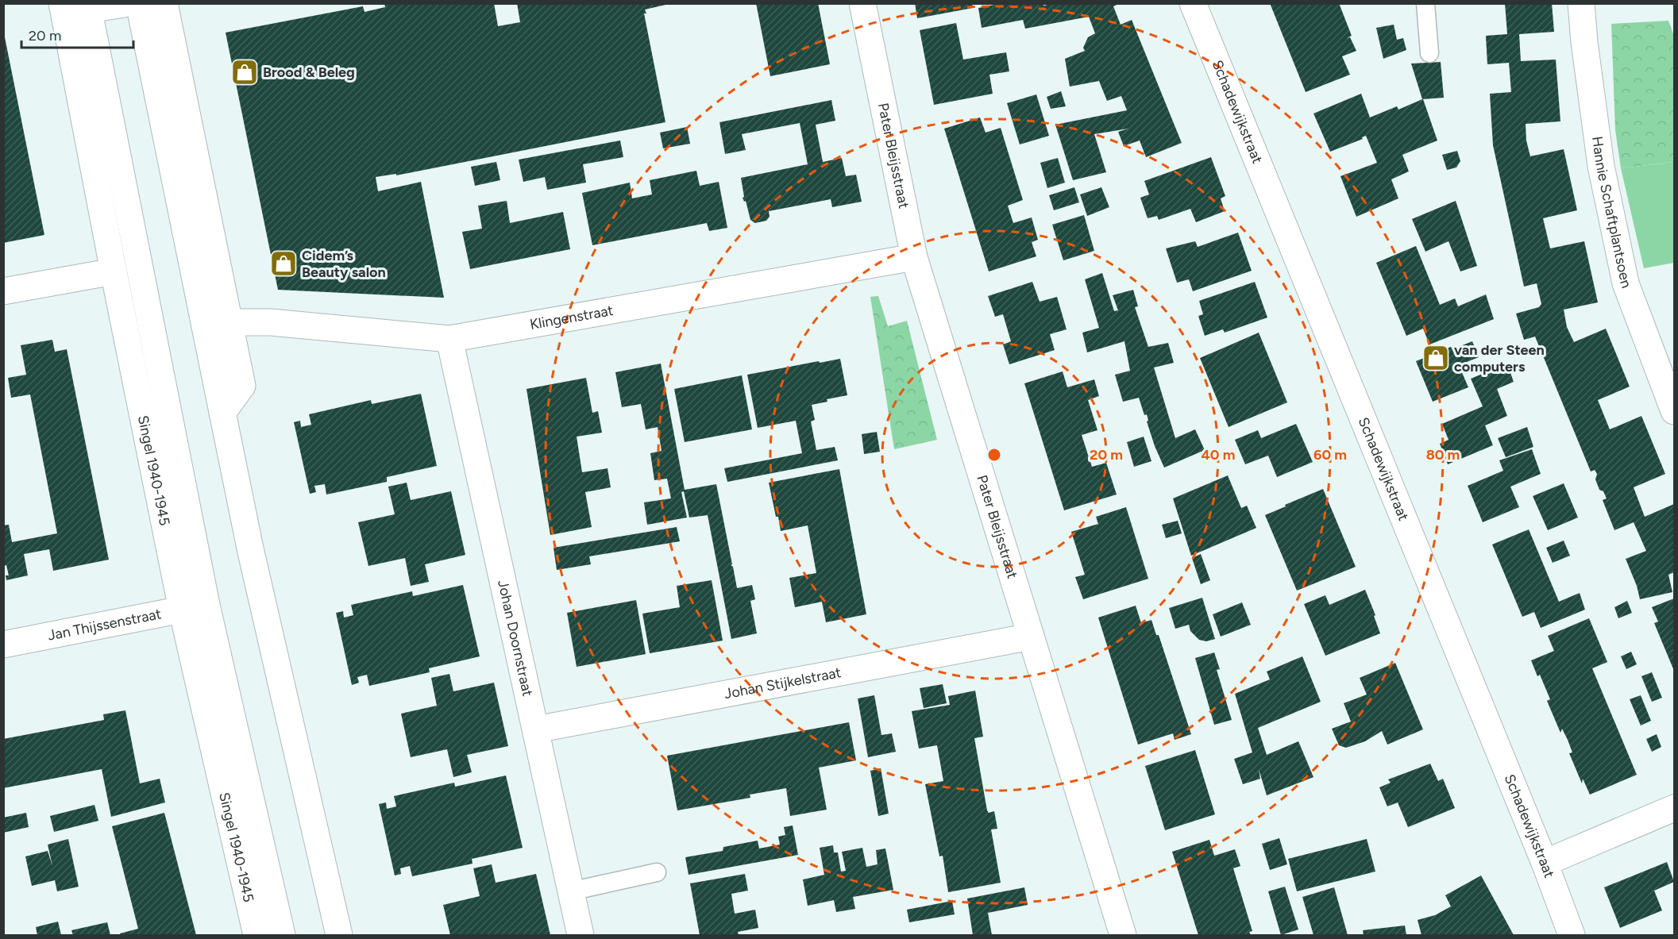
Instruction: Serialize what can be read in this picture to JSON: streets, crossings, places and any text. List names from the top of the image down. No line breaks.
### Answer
{"streets":{"street":["Schadewijkstraat","Pater Bleijsstraat","Hannie Schaftplantsoen","Klingenstraat","Singel 1940-1945","Jan Thijssenstraat","Johan Doornstraat","Johan Stijkelstraat"]},"crossings":[["Pater Bleijsstraat","Klingenstraat"],["Pater Bleijsstraat","Johan Stijkelstraat"],["Klingenstraat","Johan Doornstraat"],["Singel 1940-1945","Jan Thijssenstraat"],["Johan Doornstraat","Johan Stijkelstraat"]],"places":{"shop":["Brood & Beleg","Cidem’s Beauty salon","van der Steen computers"]},"scale_bar":"20 m","rings":["20 m","40 m","60 m","80 m"]}
